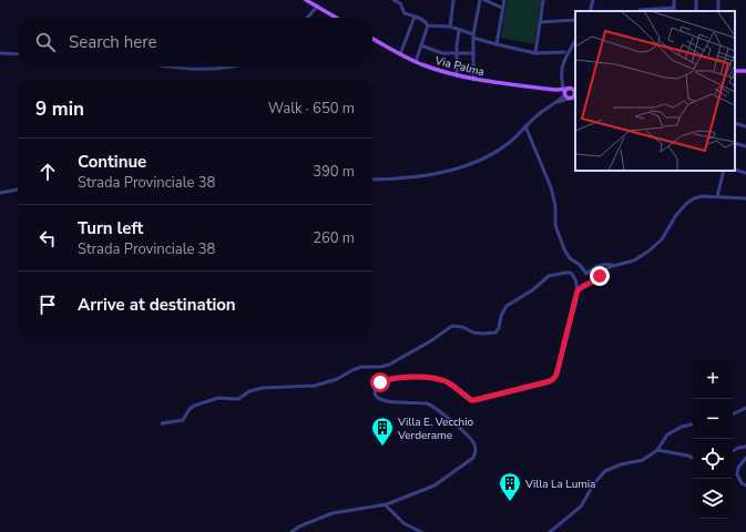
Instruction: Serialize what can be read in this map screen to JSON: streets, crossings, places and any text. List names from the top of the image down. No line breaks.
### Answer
{"streets":{"main road":["Via Palma"]},"places":{"building":["Villa E. Vecchio Verderame","Villa La Lumia"]},"page":{"search":"Search here","heading":["9 min","Walk · 650 m"],"list":[["Continue","Strada Provinciale 38","390 m"],["Turn left","Strada Provinciale 38","260 m"],"Arrive at destination"],"map_buttons":["+","−"]}}
